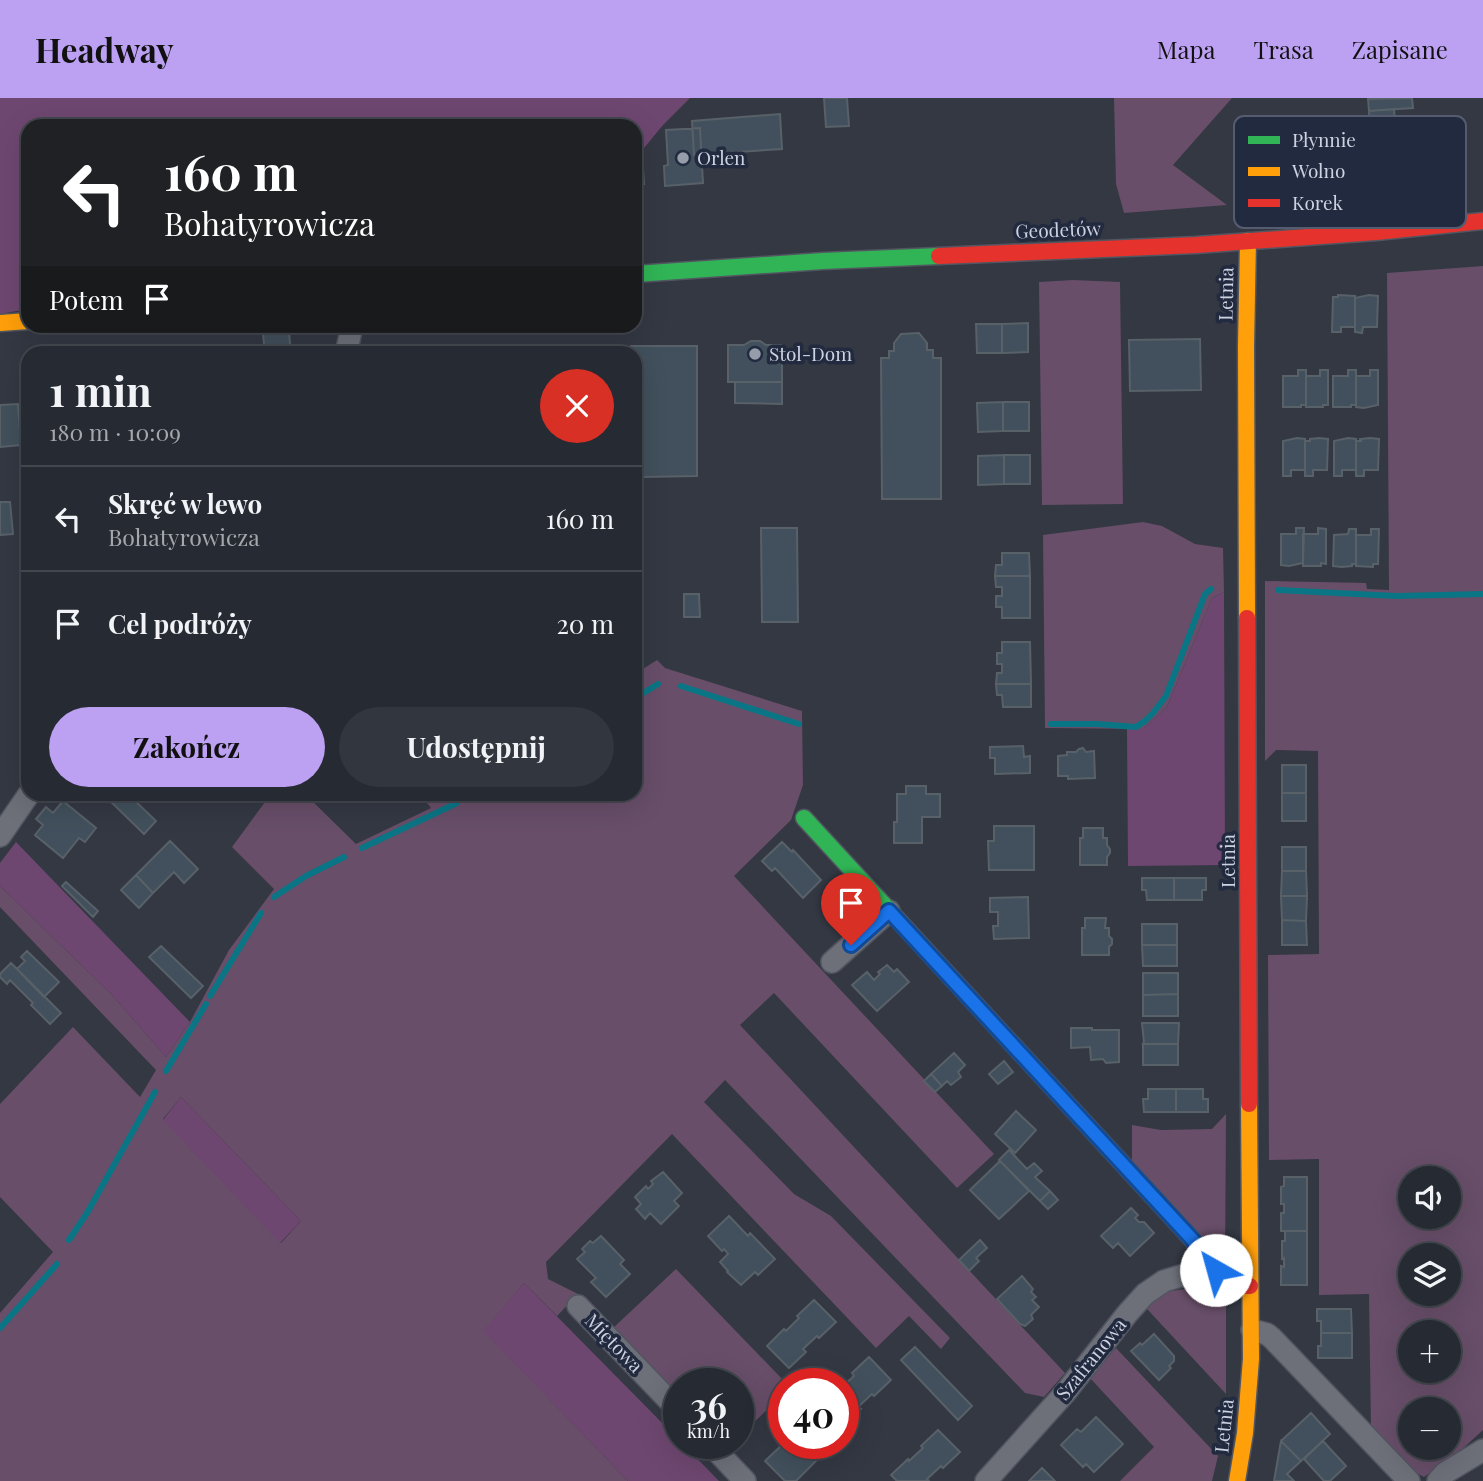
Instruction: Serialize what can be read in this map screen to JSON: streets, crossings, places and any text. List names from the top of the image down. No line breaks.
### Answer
{"streets":{"street":["Geodetów","Letnia","Miętowa","Szafranowa"]},"crossings":[["Geodetów","Letnia"]],"places":["Orlen","Stol-Dom"],"legend":["Płynnie","Wolno","Korek"],"page":{"header":"Headway","nav":["Mapa","Trasa","Zapisane"],"turn":["160 m","Bohatyrowicza"],"then":"Potem","heading":["1 min","180 m · 10:09"],"list":[{"name":"Skręć w lewo","note":"Bohatyrowicza","value":"160 m"},{"name":"Cel podróży","value":"20 m"}],"buttons":["Zakończ","Udostępnij"],"map_buttons":["+","−"],"speed":"36 km/h","limit":"40"}}
